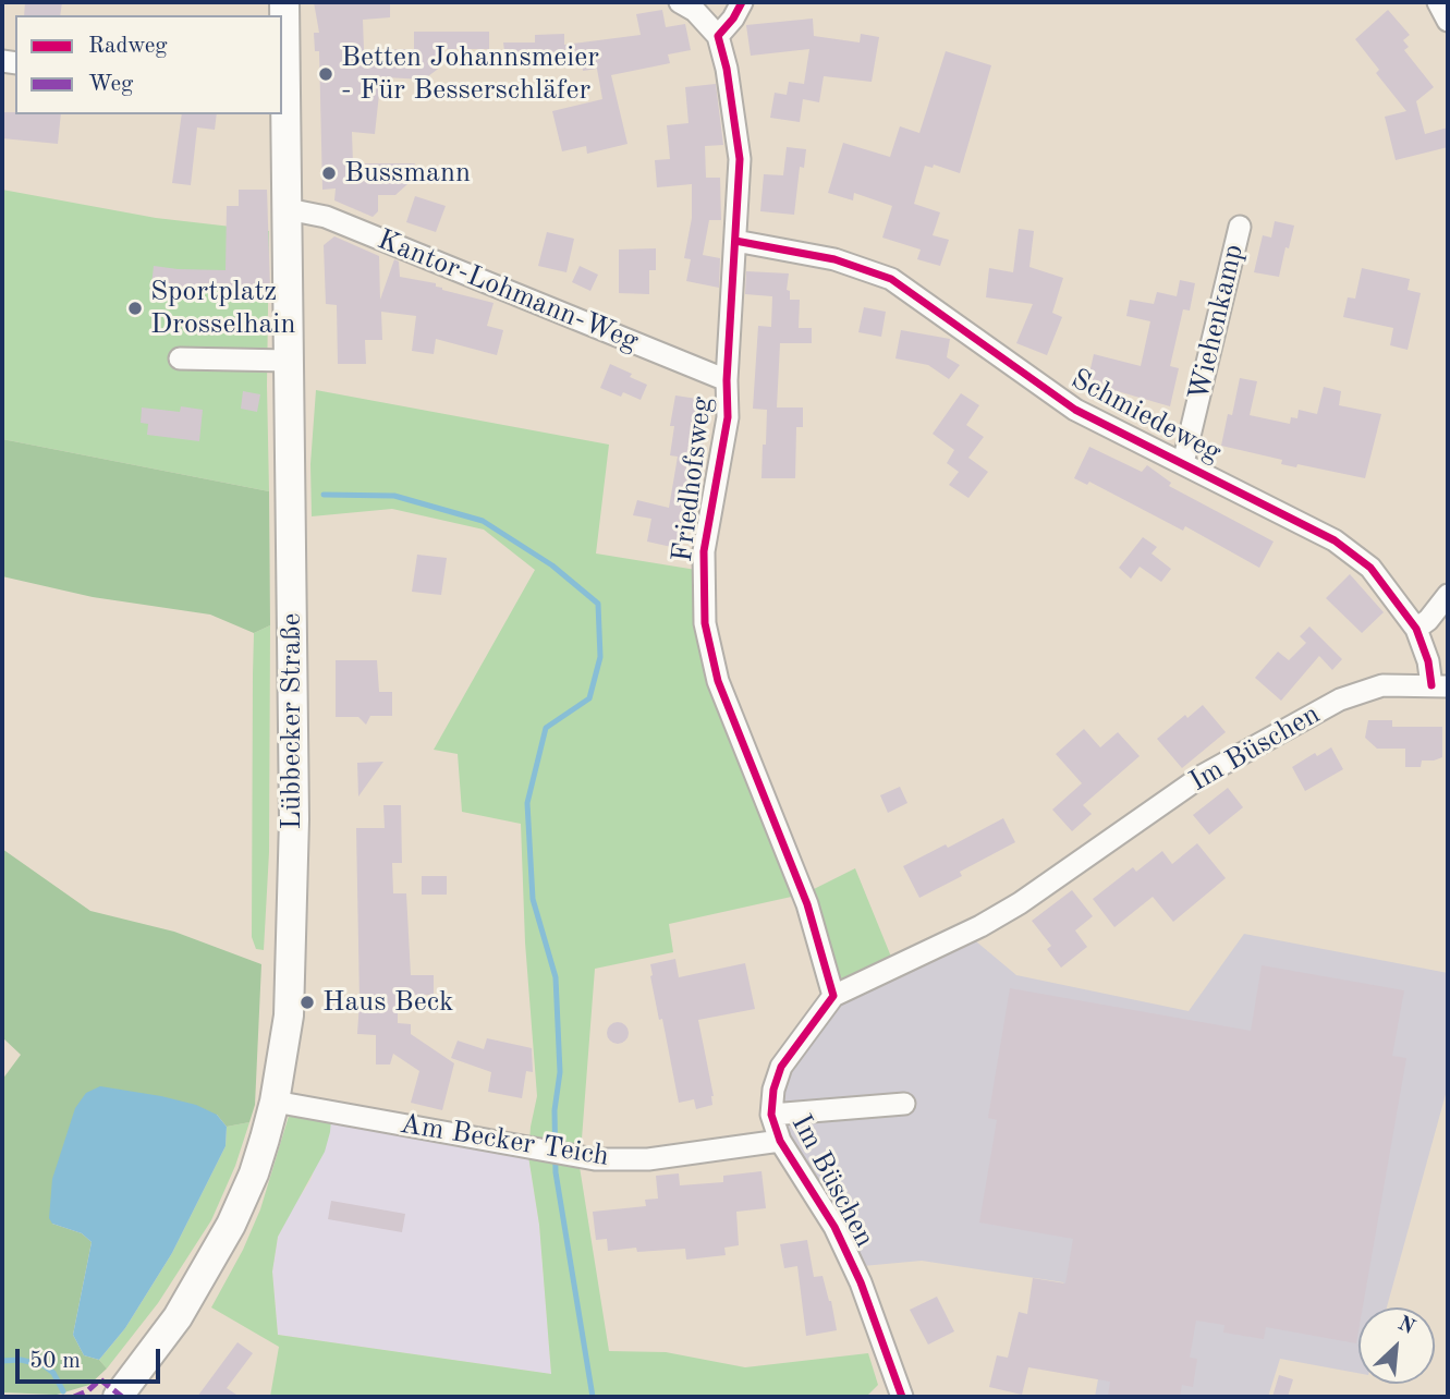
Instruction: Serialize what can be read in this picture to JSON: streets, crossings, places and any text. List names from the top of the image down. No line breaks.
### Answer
{"streets":{"main road":["Lübbecker Straße"],"street":["Kantor-Lohmann-Weg","Wiehenkamp","Schmiedeweg","Friedhofsweg","Im Büschen","Am Becker Teich"]},"crossings":[["Kantor-Lohmann-Weg","Friedhofsweg"],["Kantor-Lohmann-Weg","Lübbecker Straße"],["Wiehenkamp","Schmiedeweg"],["Schmiedeweg","Friedhofsweg"],["Schmiedeweg","Im Büschen"],["Friedhofsweg","Im Büschen"],["Lübbecker Straße","Am Becker Teich"],["Im Büschen","Am Becker Teich"]],"places":["Betten Johannsmeier - Für Besserschläfer","Bussmann","Sportplatz Drosselhain","Haus Beck"],"legend":["Radweg","Weg"],"scale_bar":"50 m","north":"top right"}
